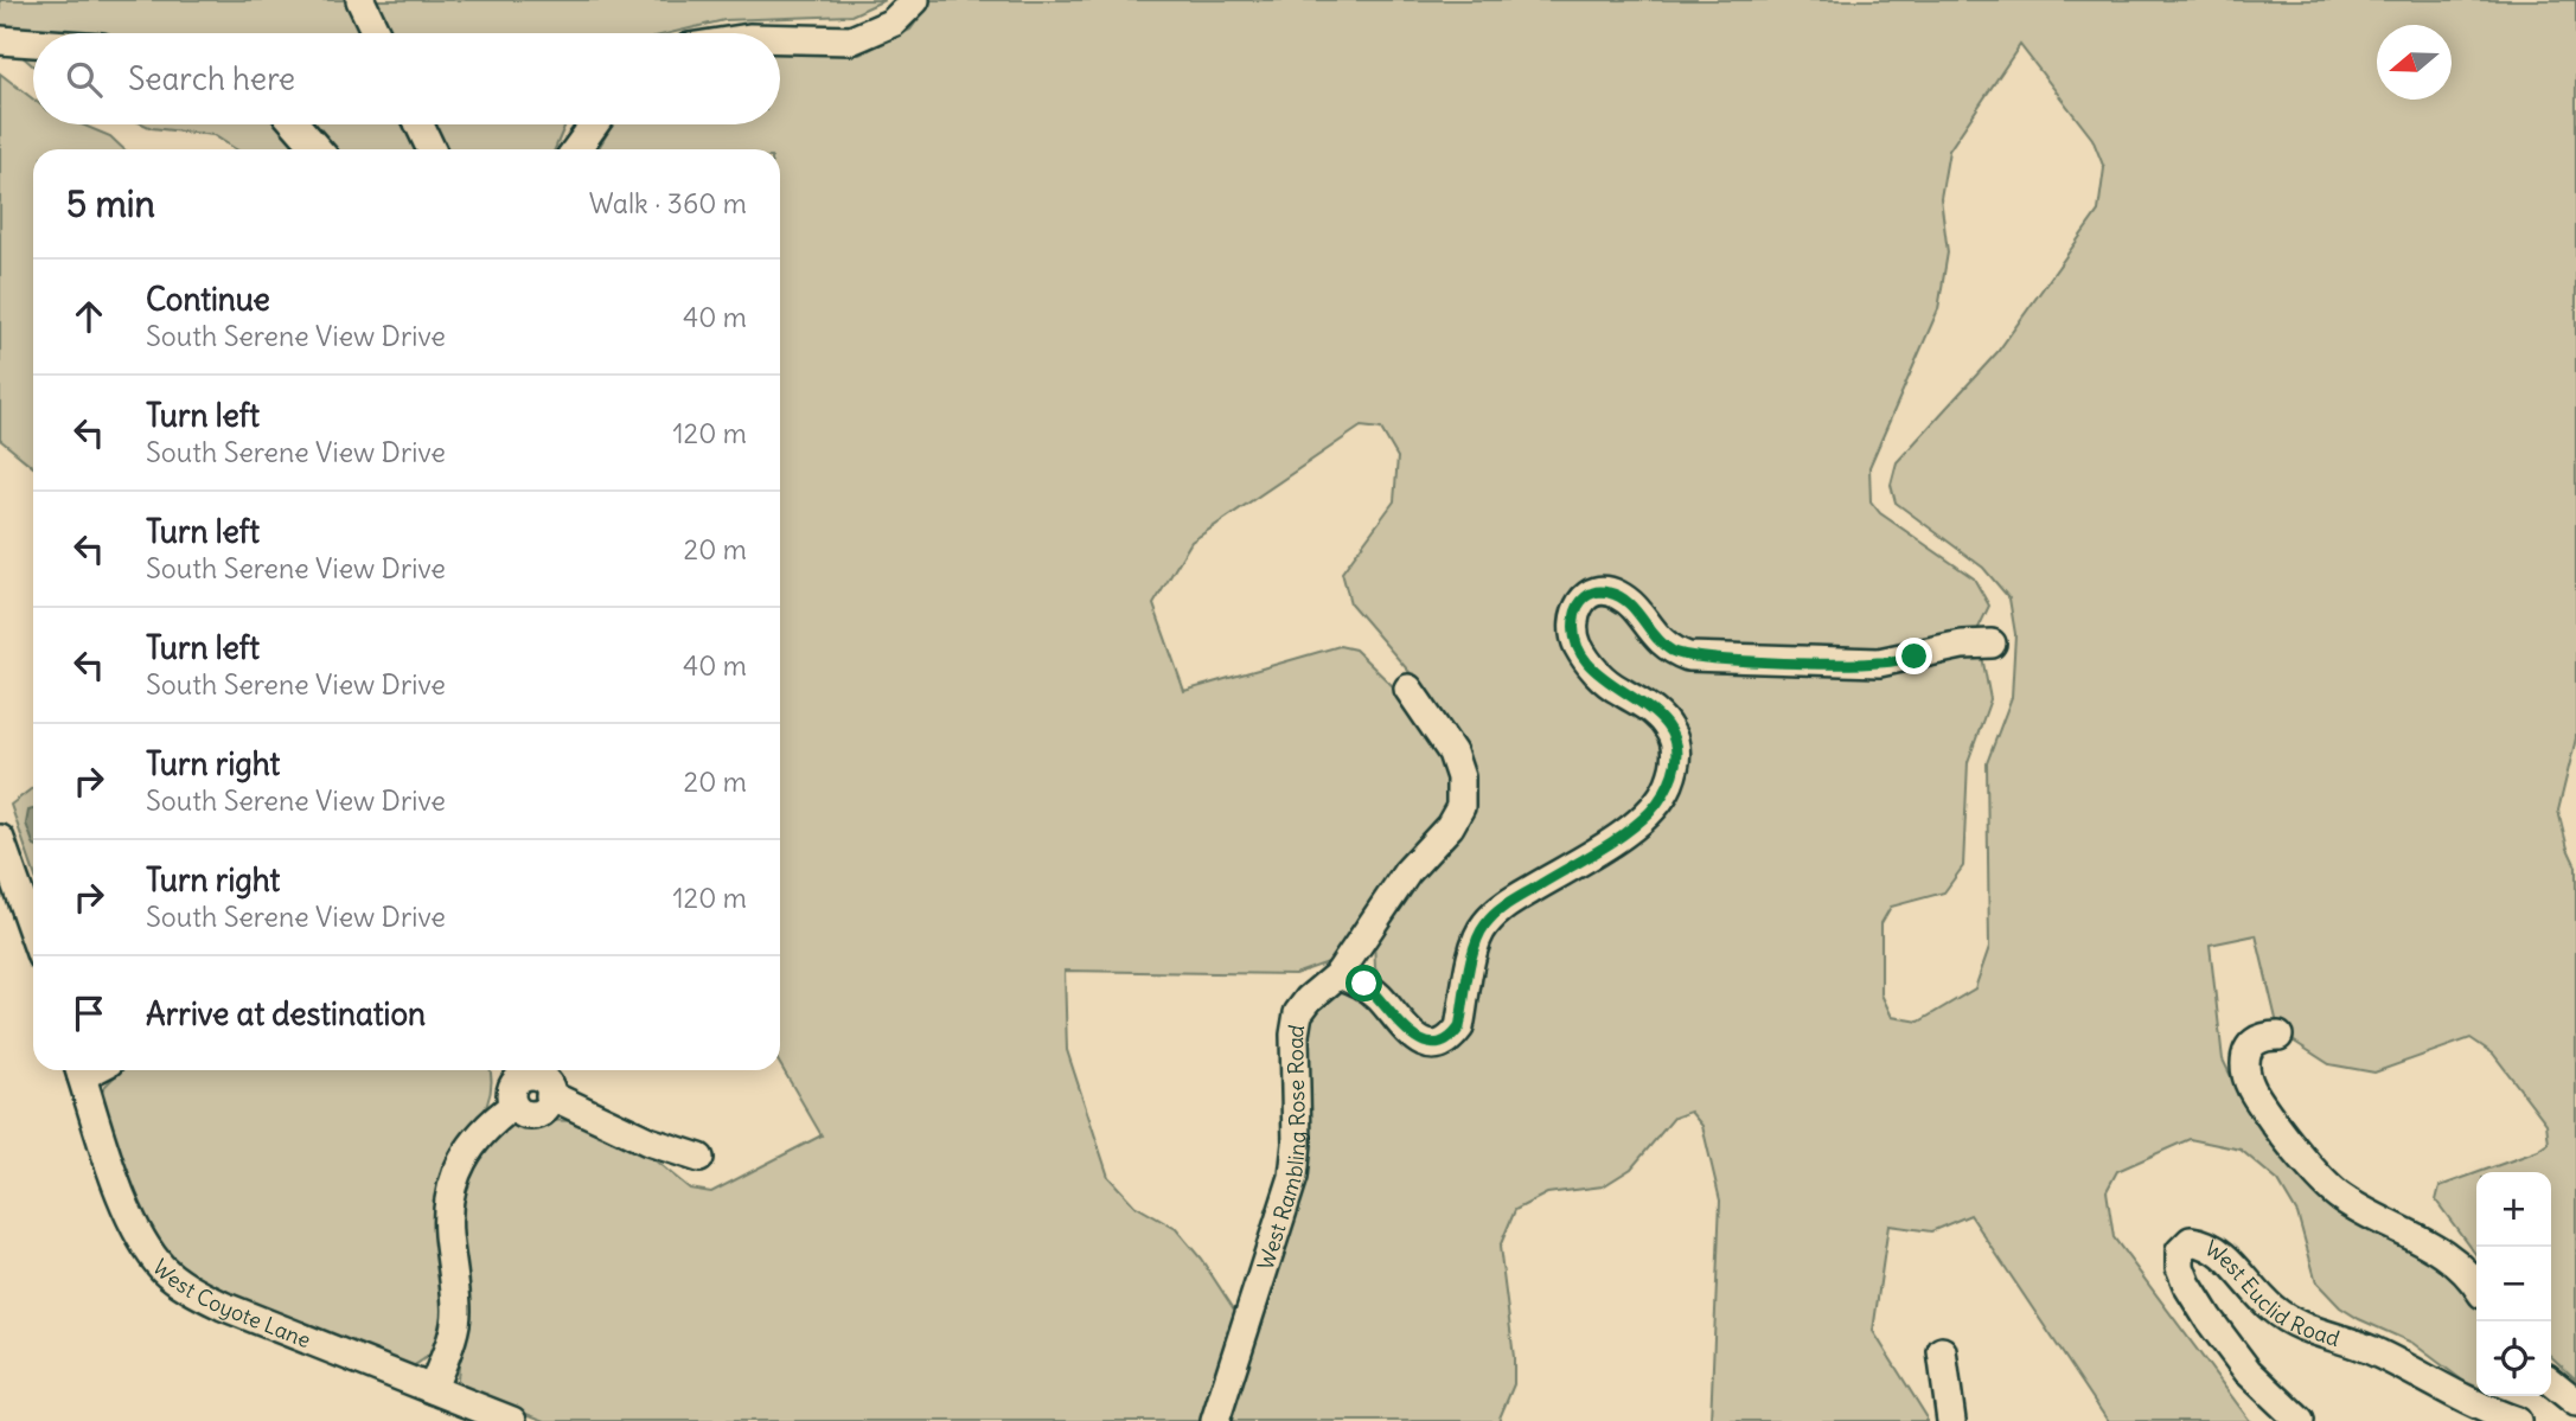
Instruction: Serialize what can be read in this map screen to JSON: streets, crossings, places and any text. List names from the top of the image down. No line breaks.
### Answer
{"streets":{"street":["West Rambling Rose Road","West Euclid Road","West Coyote Lane"]},"north":"left","page":{"search":"Search here","heading":["5 min","Walk · 360 m"],"list":[["Continue","South Serene View Drive","40 m"],["Turn left","South Serene View Drive","120 m"],["Turn left","South Serene View Drive","20 m"],["Turn left","South Serene View Drive","40 m"],["Turn right","South Serene View Drive","20 m"],["Turn right","South Serene View Drive","120 m"],"Arrive at destination"],"map_buttons":["+","−"]}}
